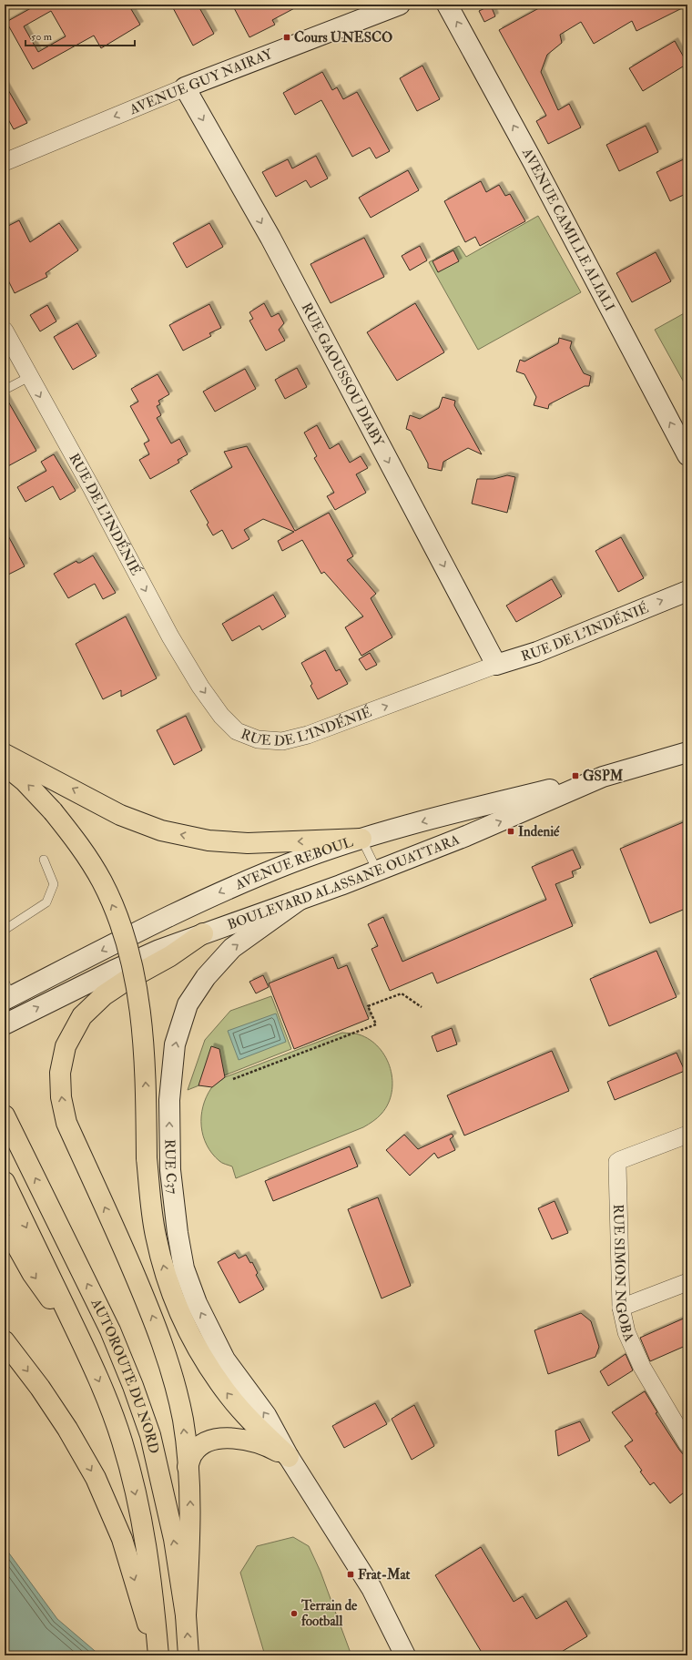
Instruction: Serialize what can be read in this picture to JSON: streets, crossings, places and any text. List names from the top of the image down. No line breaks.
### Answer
{"streets":{"highway":["AUTOROUTE DU NORD"],"main road":["AVENUE GUY NAIRAY","AVENUE CAMILLE ALIALI","RUE GAOUSSOU DIABY","RUE DE L'INDÉNIÉ","AVENUE REBOUL","BOULEVARD ALASSANE OUATTARA","RUE C37"],"street":["RUE SIMON NGOBA"]},"crossings":[["AVENUE GUY NAIRAY","RUE GAOUSSOU DIABY"],["RUE GAOUSSOU DIABY","RUE DE L'INDÉNIÉ"],["AVENUE REBOUL","BOULEVARD ALASSANE OUATTARA"],["BOULEVARD ALASSANE OUATTARA","RUE C37"]],"one_way":["AVENUE GUY NAIRAY","AVENUE CAMILLE ALIALI","RUE GAOUSSOU DIABY","AVENUE REBOUL","BOULEVARD ALASSANE OUATTARA","RUE C37"],"places":{"transit":["Cours UNESCO","GSPM","Indenié","Frat-Mat"],"other":["Terrain de football"]},"scale_bar":"50 m"}
